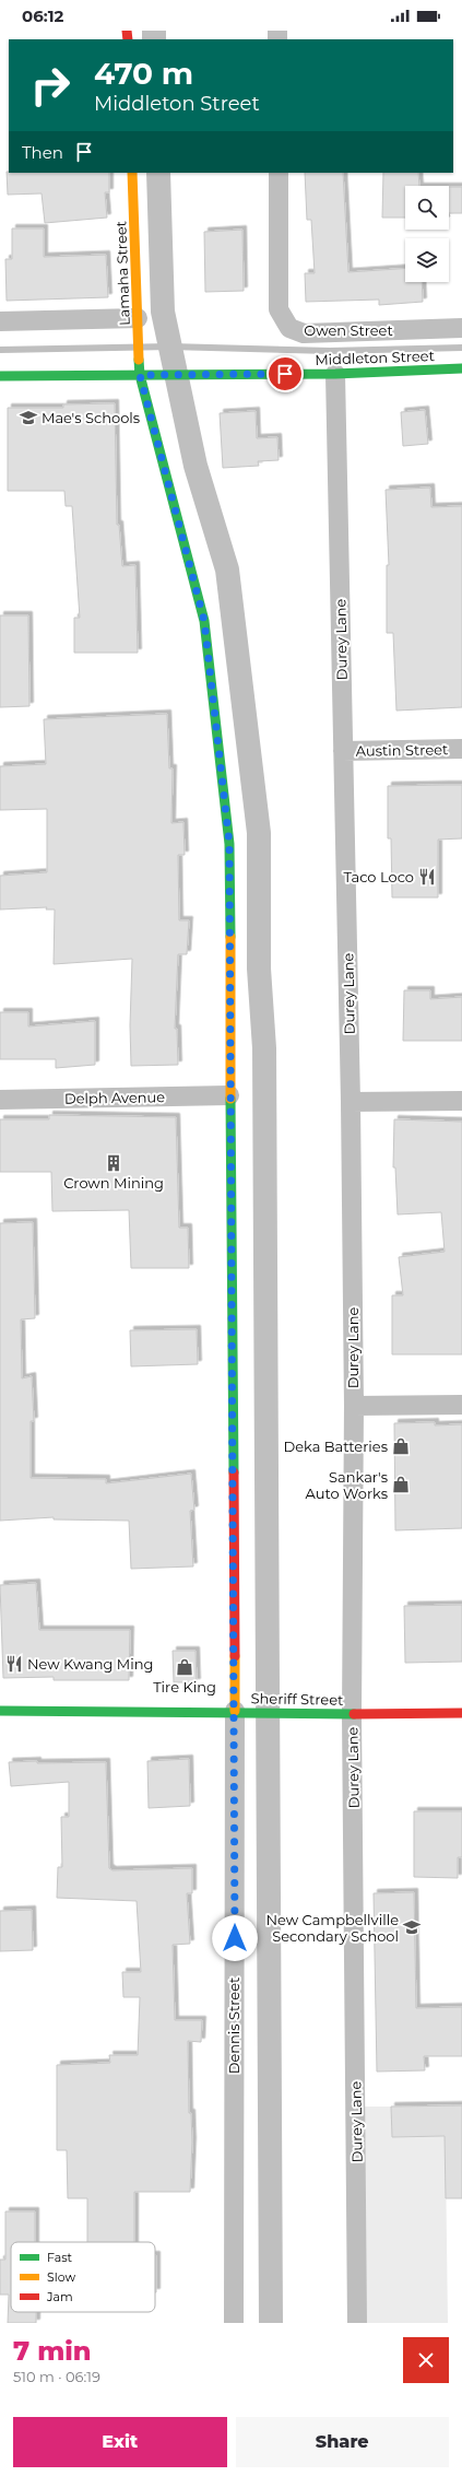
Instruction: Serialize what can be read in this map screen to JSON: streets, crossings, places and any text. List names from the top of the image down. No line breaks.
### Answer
{"streets":{"street":["Lamaha Street","Owen Street","Middleton Street","Durey Lane","Austin Street","Delph Avenue","Sheriff Street","Dennis Street"]},"crossings":[["Lamaha Street","Middleton Street"],["Lamaha Street","Dennis Street"],["Middleton Street","Durey Lane"],["Middleton Street","Dennis Street"],["Durey Lane","Austin Street"],["Durey Lane","Sheriff Street"],["Delph Avenue","Dennis Street"],["Sheriff Street","Dennis Street"]],"places":{"school or university":["Mae's Schools","New Campbellville Secondary School"],"restaurant":["Taco Loco","New Kwang Ming"],"building":["Crown Mining"],"shop":["Deka Batteries","Sankar's Auto Works","Tire King"]},"legend":["Fast","Slow","Jam"],"page":{"status":"06:12","turn":["470 m","Middleton Street"],"then":"Then","heading":["7 min","510 m · 06:19"],"buttons":["Exit","Share"]}}
